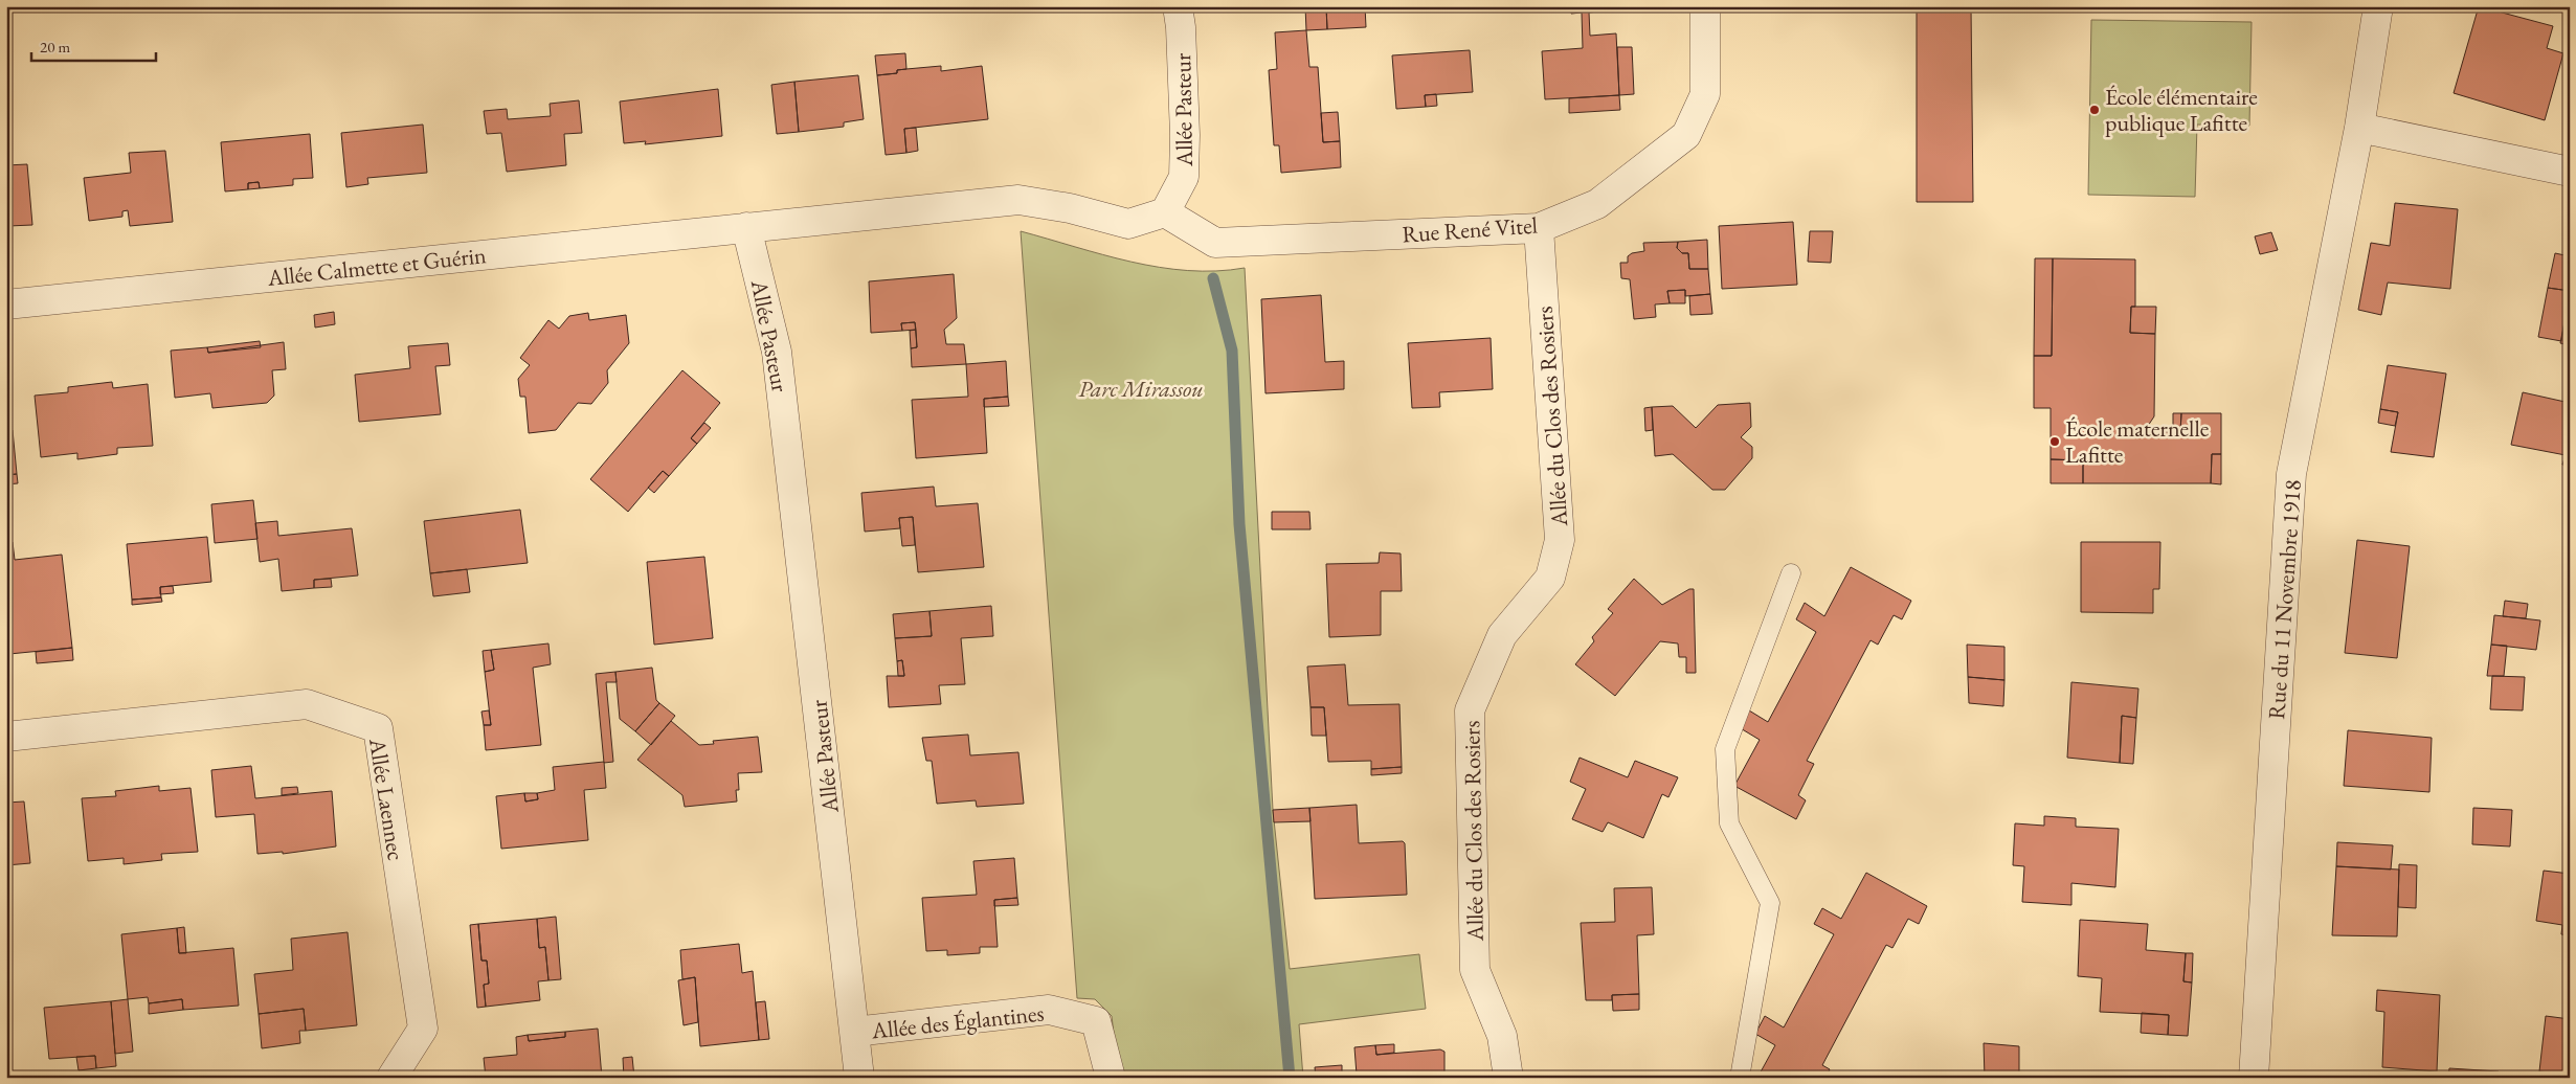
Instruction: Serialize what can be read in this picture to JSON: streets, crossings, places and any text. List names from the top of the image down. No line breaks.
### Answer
{"streets":{"street":["Allée Pasteur","Rue René Vitel","Allée Calmette et Guérin","Allée du Clos des Rosiers","Rue du 11 Novembre 1918","Allée Laennec","Allée des Églantines"]},"crossings":[["Allée Pasteur","Rue René Vitel"],["Allée Pasteur","Allée Calmette et Guérin"],["Allée Pasteur","Allée des Églantines"],["Rue René Vitel","Allée du Clos des Rosiers"]],"parks":["Parc Mirassou"],"places":["École élémentaire publique Lafitte","École maternelle Lafitte"],"scale_bar":"20 m"}
